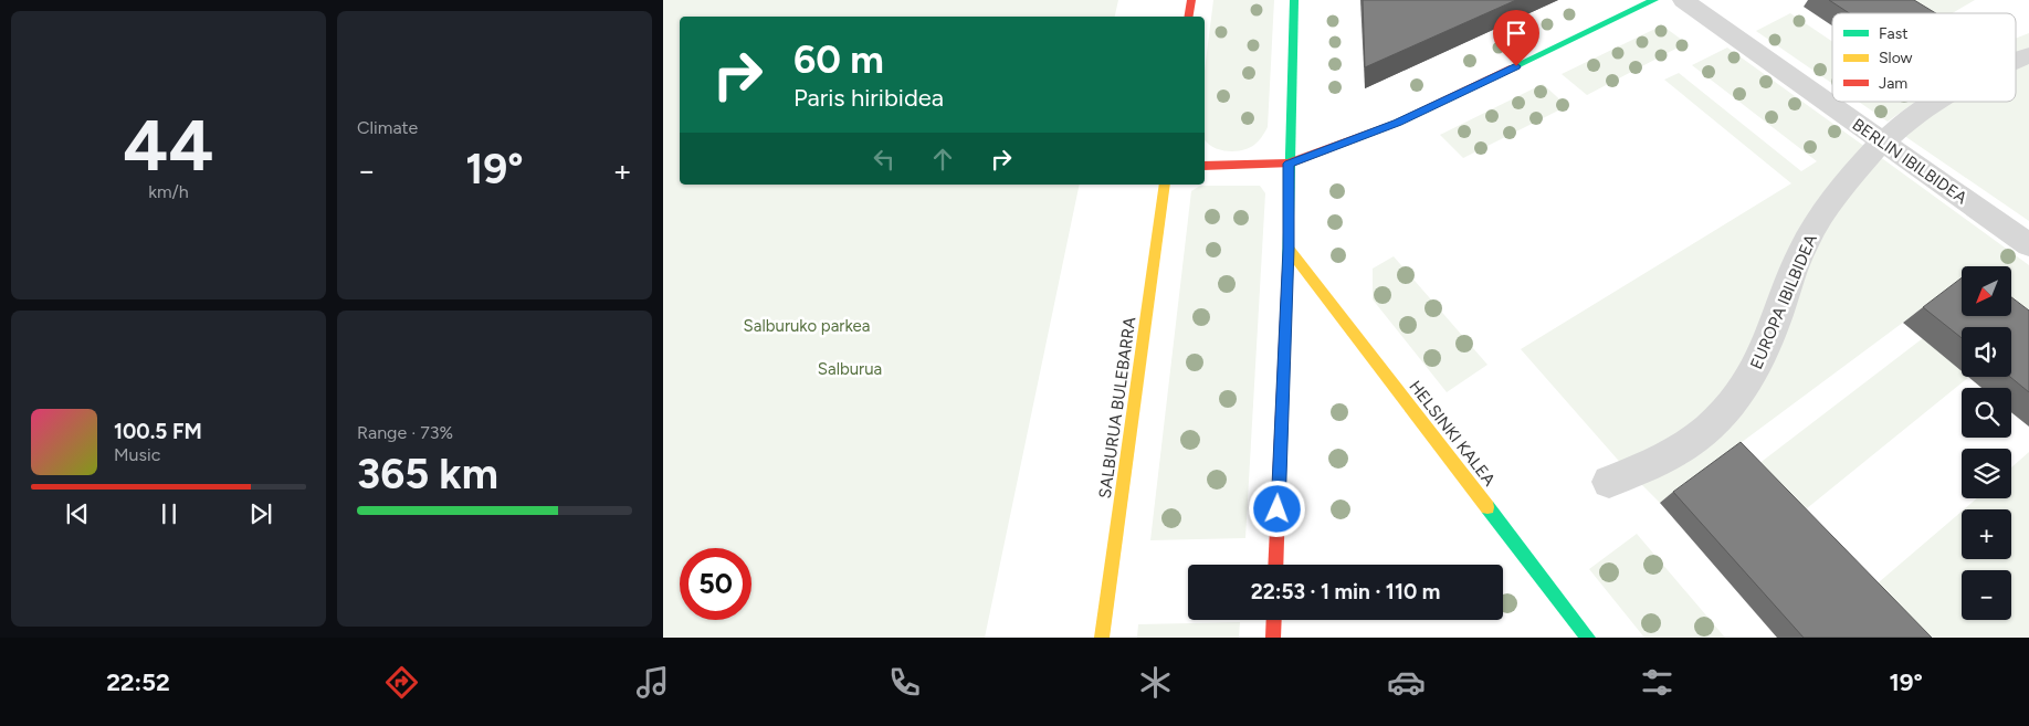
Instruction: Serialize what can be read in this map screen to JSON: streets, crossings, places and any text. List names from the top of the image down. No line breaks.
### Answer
{"streets":{"main road":["SALBURUA BULEBARRA","HELSINKI KALEA"],"street":["BERLIN IBILBIDEA","EUROPA IBILBIDEA"]},"crossings":[["BERLIN IBILBIDEA","EUROPA IBILBIDEA"]],"parks":["Salburuko parkea","Salburua"],"legend":["Fast","Slow","Jam"],"north":"bottom left","page":{"tile":[["44","km/h"],"Climate",["Range · 73%","365 km"]],"turn":["60 m","Paris hiribidea"],"heat":["−","19°","+"],"map_buttons":["+","−"],"song":["100.5 FM","Music"],"limit":"50","trip":"22:53 · 1 min · 110 m","tabs":["22:52","19°"]}}
